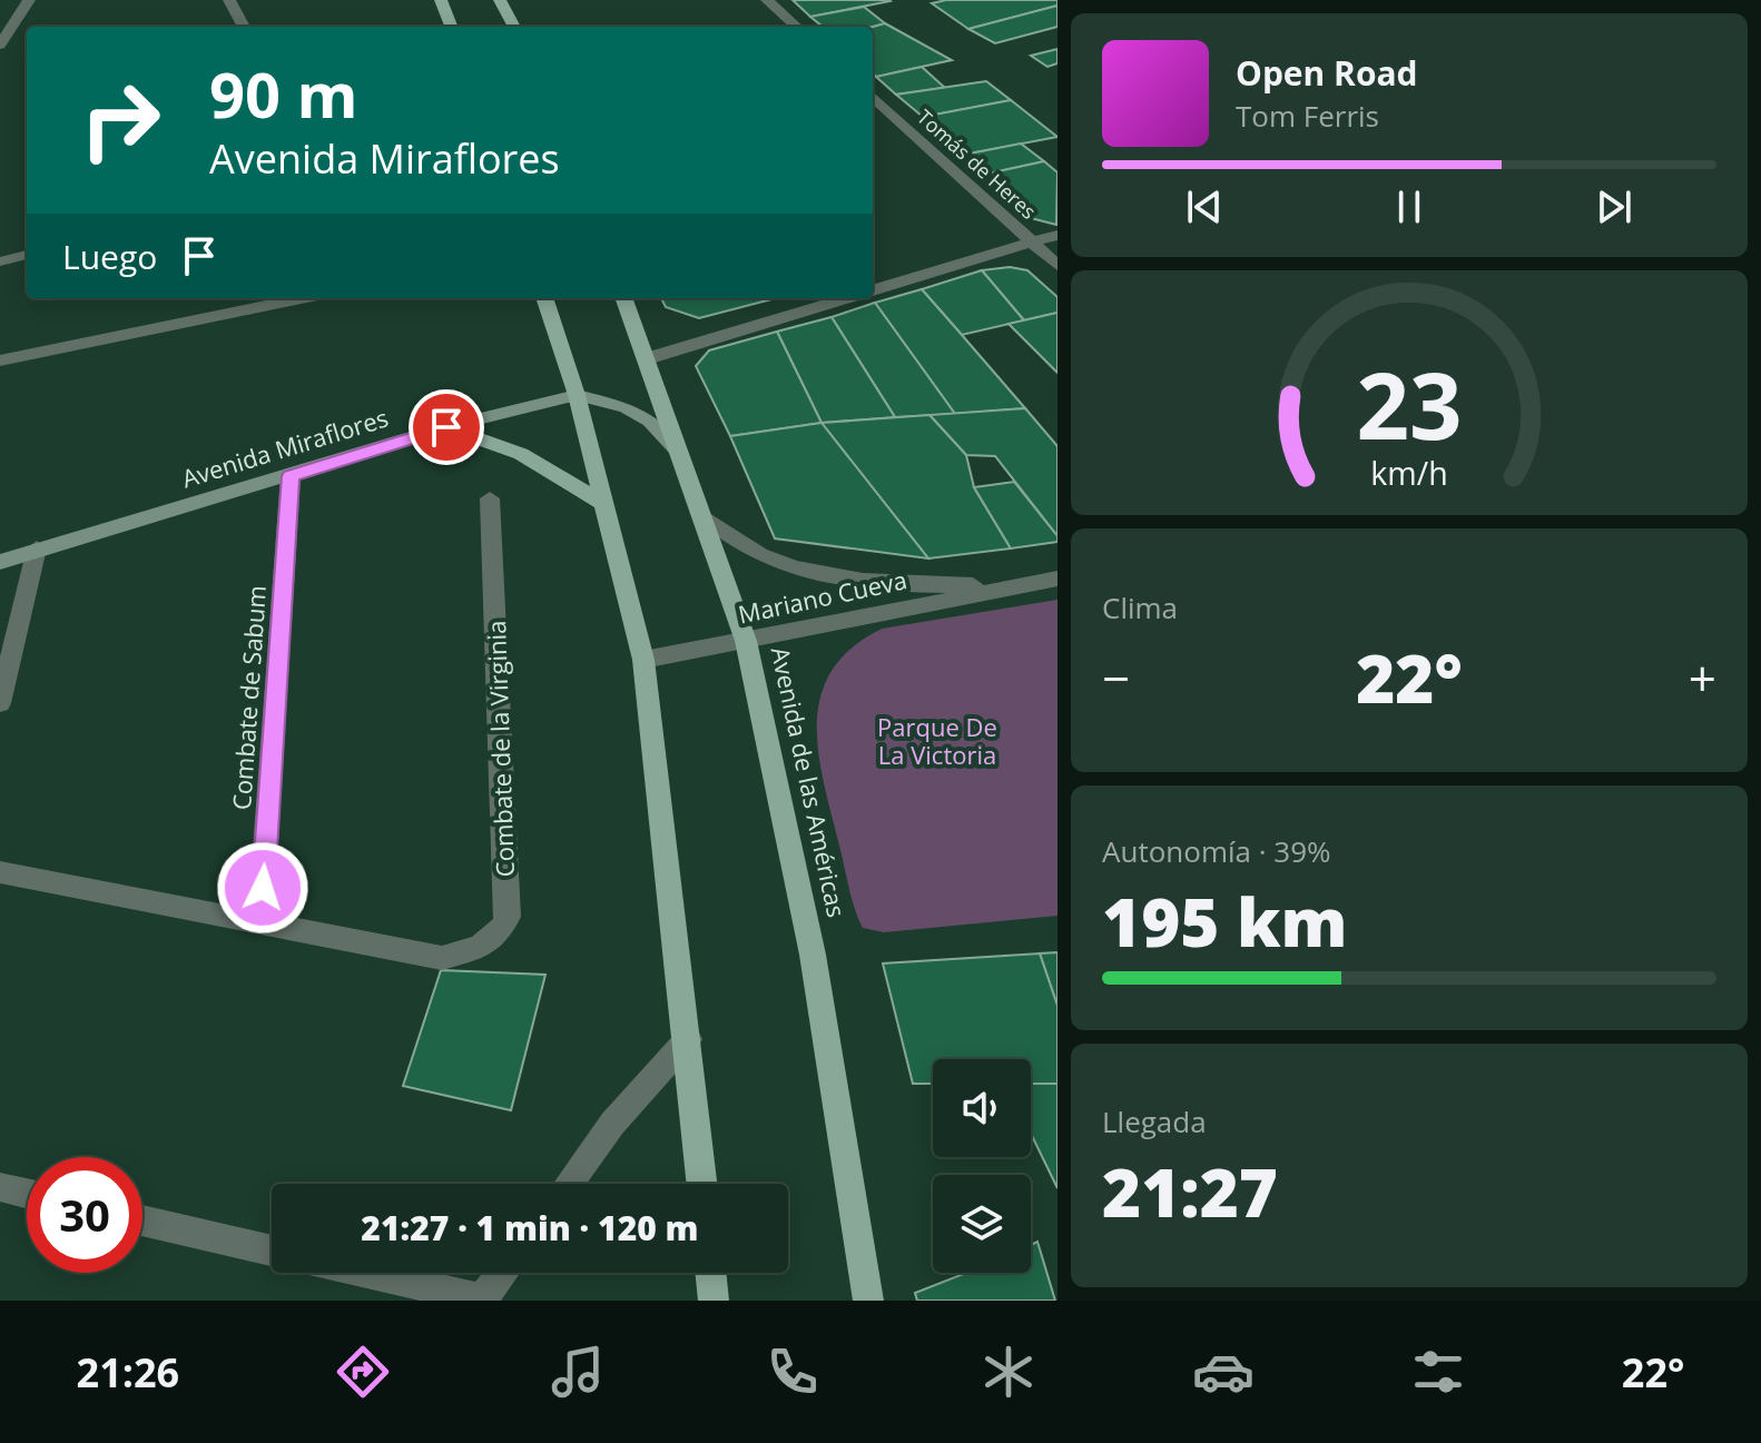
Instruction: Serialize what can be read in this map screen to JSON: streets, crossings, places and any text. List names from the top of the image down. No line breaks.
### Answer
{"streets":{"main road":["Avenida de las Américas"],"street":["Tomás de Heres","Avenida Miraflores","Mariano Cueva","Combate de Sabum","Combate de la Virginia"]},"crossings":[["Avenida Miraflores","Combate de Sabum"],["Avenida Miraflores","Avenida de las Américas"],["Mariano Cueva","Avenida de las Américas"],["Combate de Sabum","Combate de la Virginia"]],"parks":["Parque De La Victoria"],"page":{"turn":["90 m","Avenida Miraflores"],"song":["Open Road","Tom Ferris"],"then":"Luego","tile":["Clima",["Autonomía · 39%","195 km"],["Llegada","21:27"]],"heat":["−","22°","+"],"limit":"30","trip":"21:27 · 1 min · 120 m","tabs":["21:26","22°"],"gauge":["23","km/h"]}}
